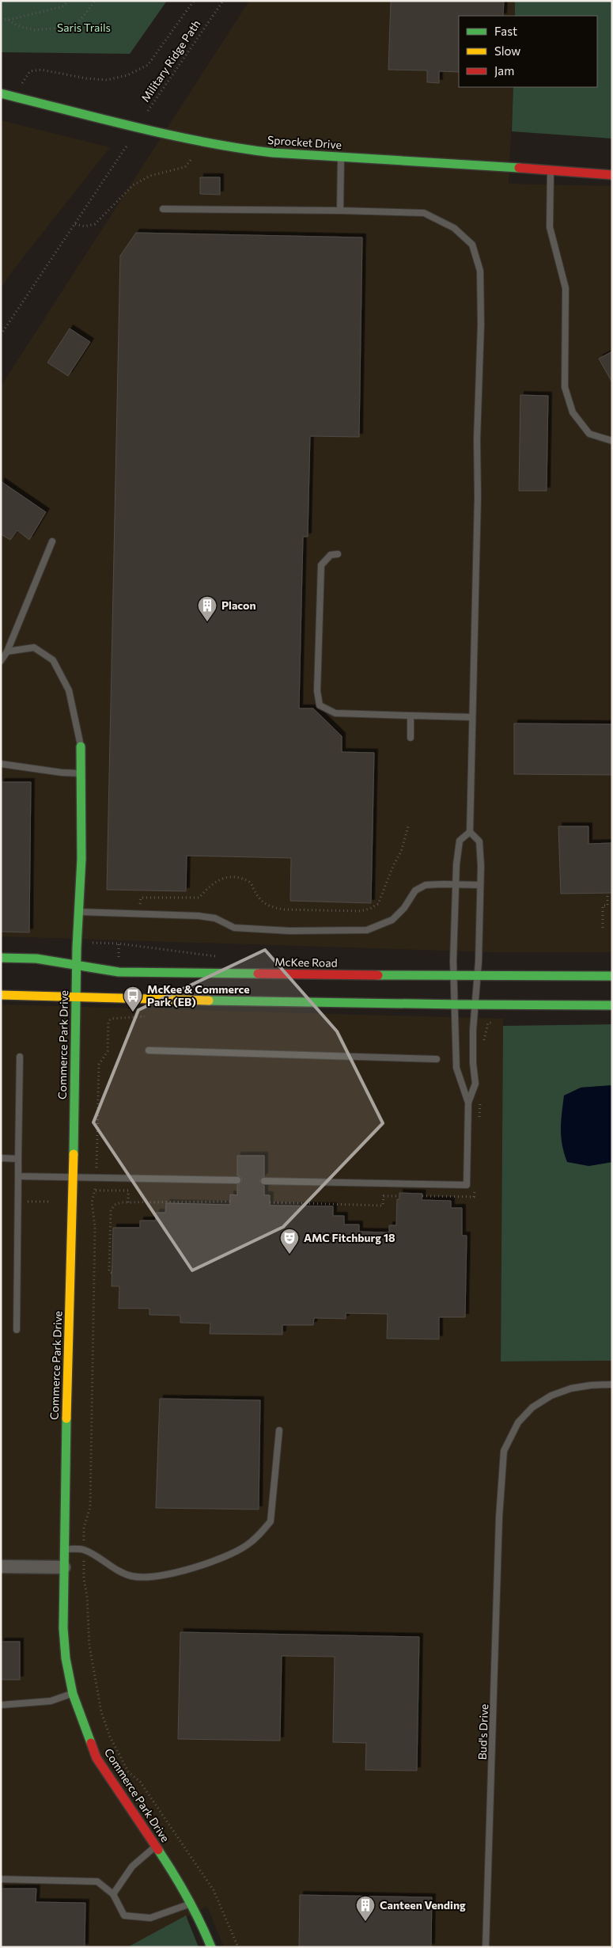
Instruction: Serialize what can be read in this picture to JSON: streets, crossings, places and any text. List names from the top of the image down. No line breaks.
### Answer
{"streets":{"street":["Sprocket Drive","McKee Road","Commerce Park Drive"],"lane":["Bud's Drive"],"path":["Military Ridge Path"]},"crossings":[["McKee Road","Commerce Park Drive"]],"parks":["Saris Trails"],"places":{"building":["Placon","Canteen Vending"],"bus stop":["McKee & Commerce Park (EB)"],"theatre":["AMC Fitchburg 18"]},"legend":["Fast","Slow","Jam"]}
